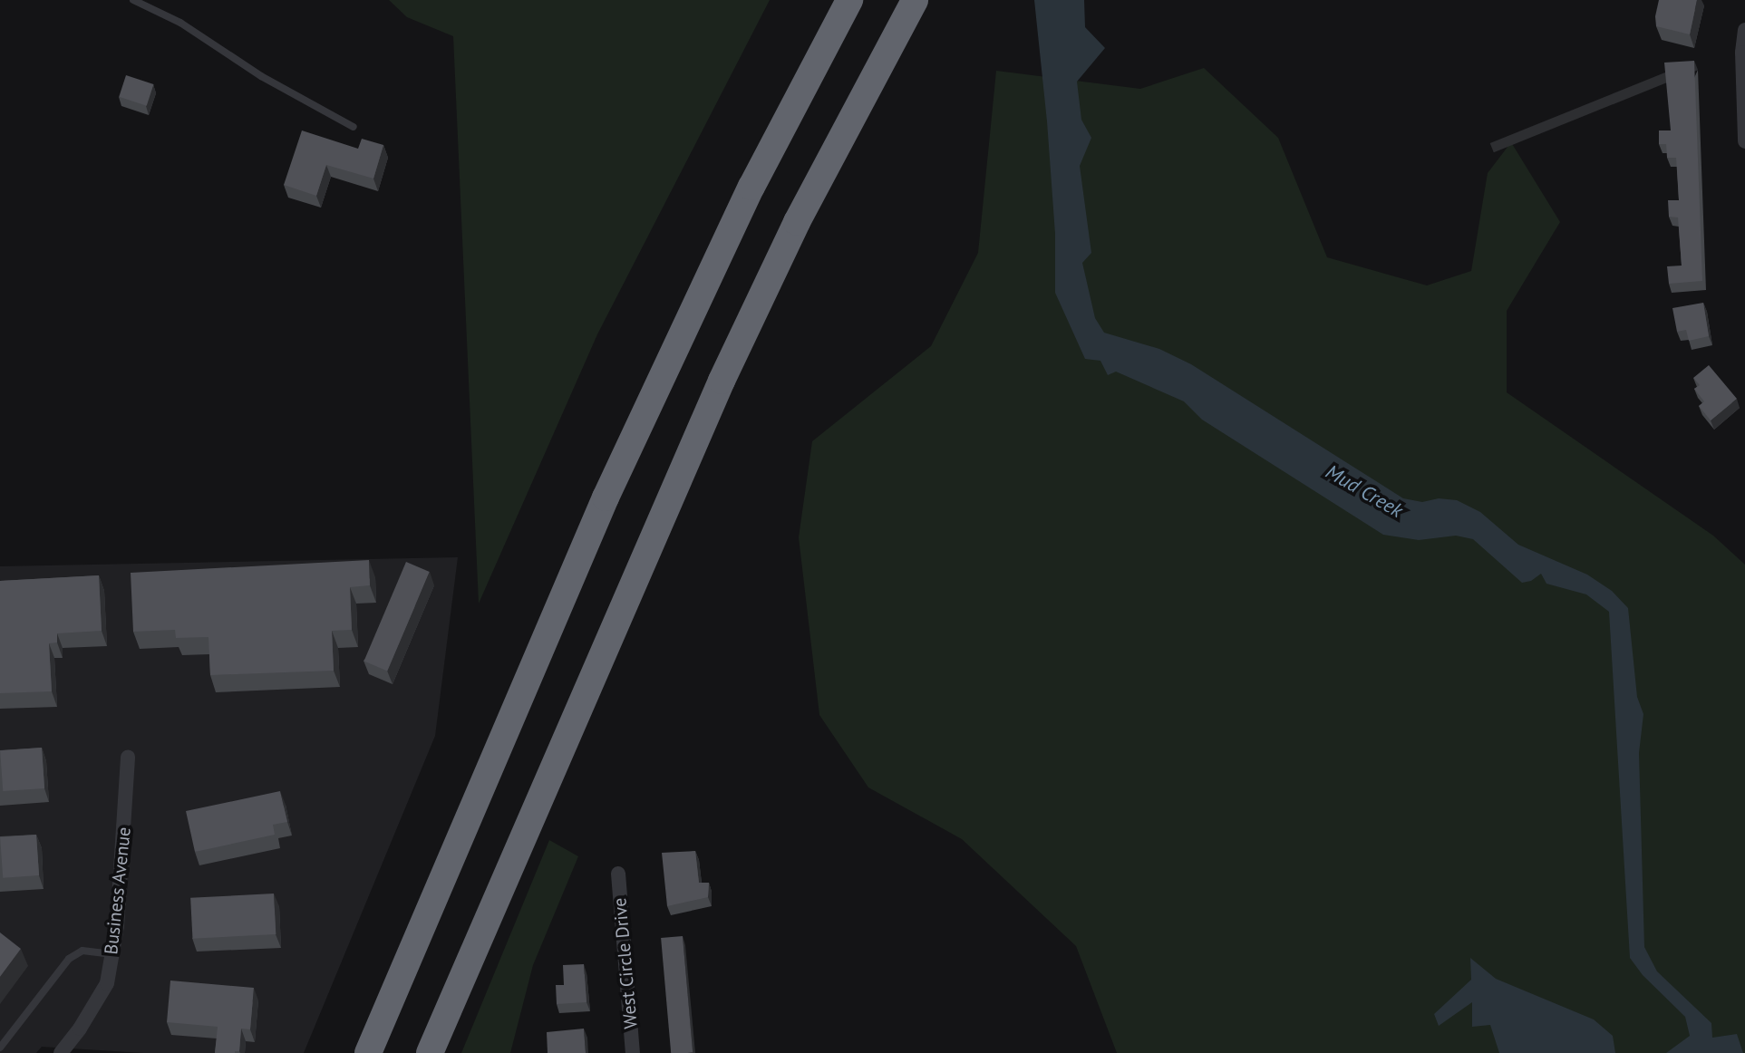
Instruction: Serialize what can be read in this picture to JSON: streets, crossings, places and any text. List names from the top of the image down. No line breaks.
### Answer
{"streets":{"street":["Business Avenue","West Circle Drive"]},"water":["Mud Creek"]}
